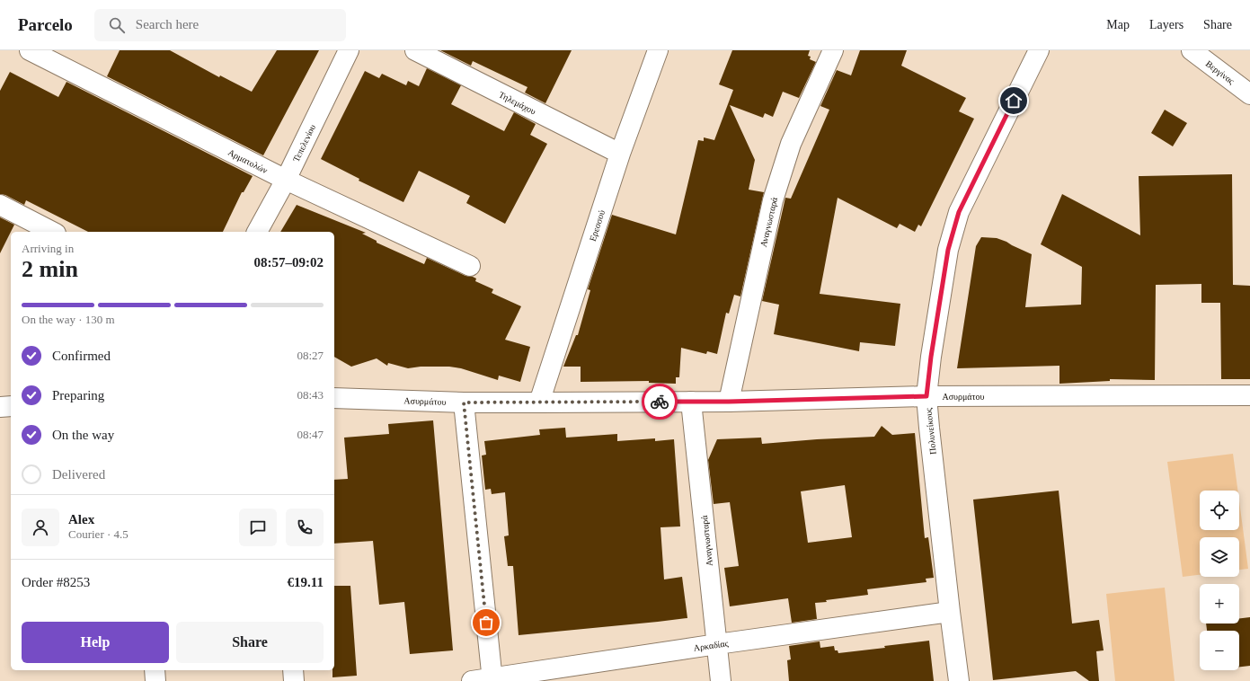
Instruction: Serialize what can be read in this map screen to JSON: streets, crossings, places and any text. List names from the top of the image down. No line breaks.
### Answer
{"streets":{"street":["Βεργίνας","Τηλεμάχου","Τεπελενίου","Αρματολών","Αναγνωσταρά","Ερεσσού","Ασυρμάτου","Πολυνείκους","Αρκαδίας"]},"crossings":[["Τηλεμάχου","Ερεσσού"],["Τεπελενίου","Αρματολών"],["Αναγνωσταρά","Ασυρμάτου"],["Αναγνωσταρά","Αρκαδίας"],["Ερεσσού","Ασυρμάτου"],["Ασυρμάτου","Πολυνείκους"],["Πολυνείκους","Αρκαδίας"]],"page":{"header":"Parcelo","search":"Search here","nav":["Map","Layers","Share"],"heading":["2 min","Arriving in","08:57–09:02"],"panel":["Alex","Courier · 4.5","Order #8253","€19.11"],"bar":"On the way · 130 m","list":[["Confirmed","08:27"],["Preparing","08:43"],["On the way","08:47"],"Delivered"],"map_buttons":["+","−"],"buttons":["Help","Share"]}}
